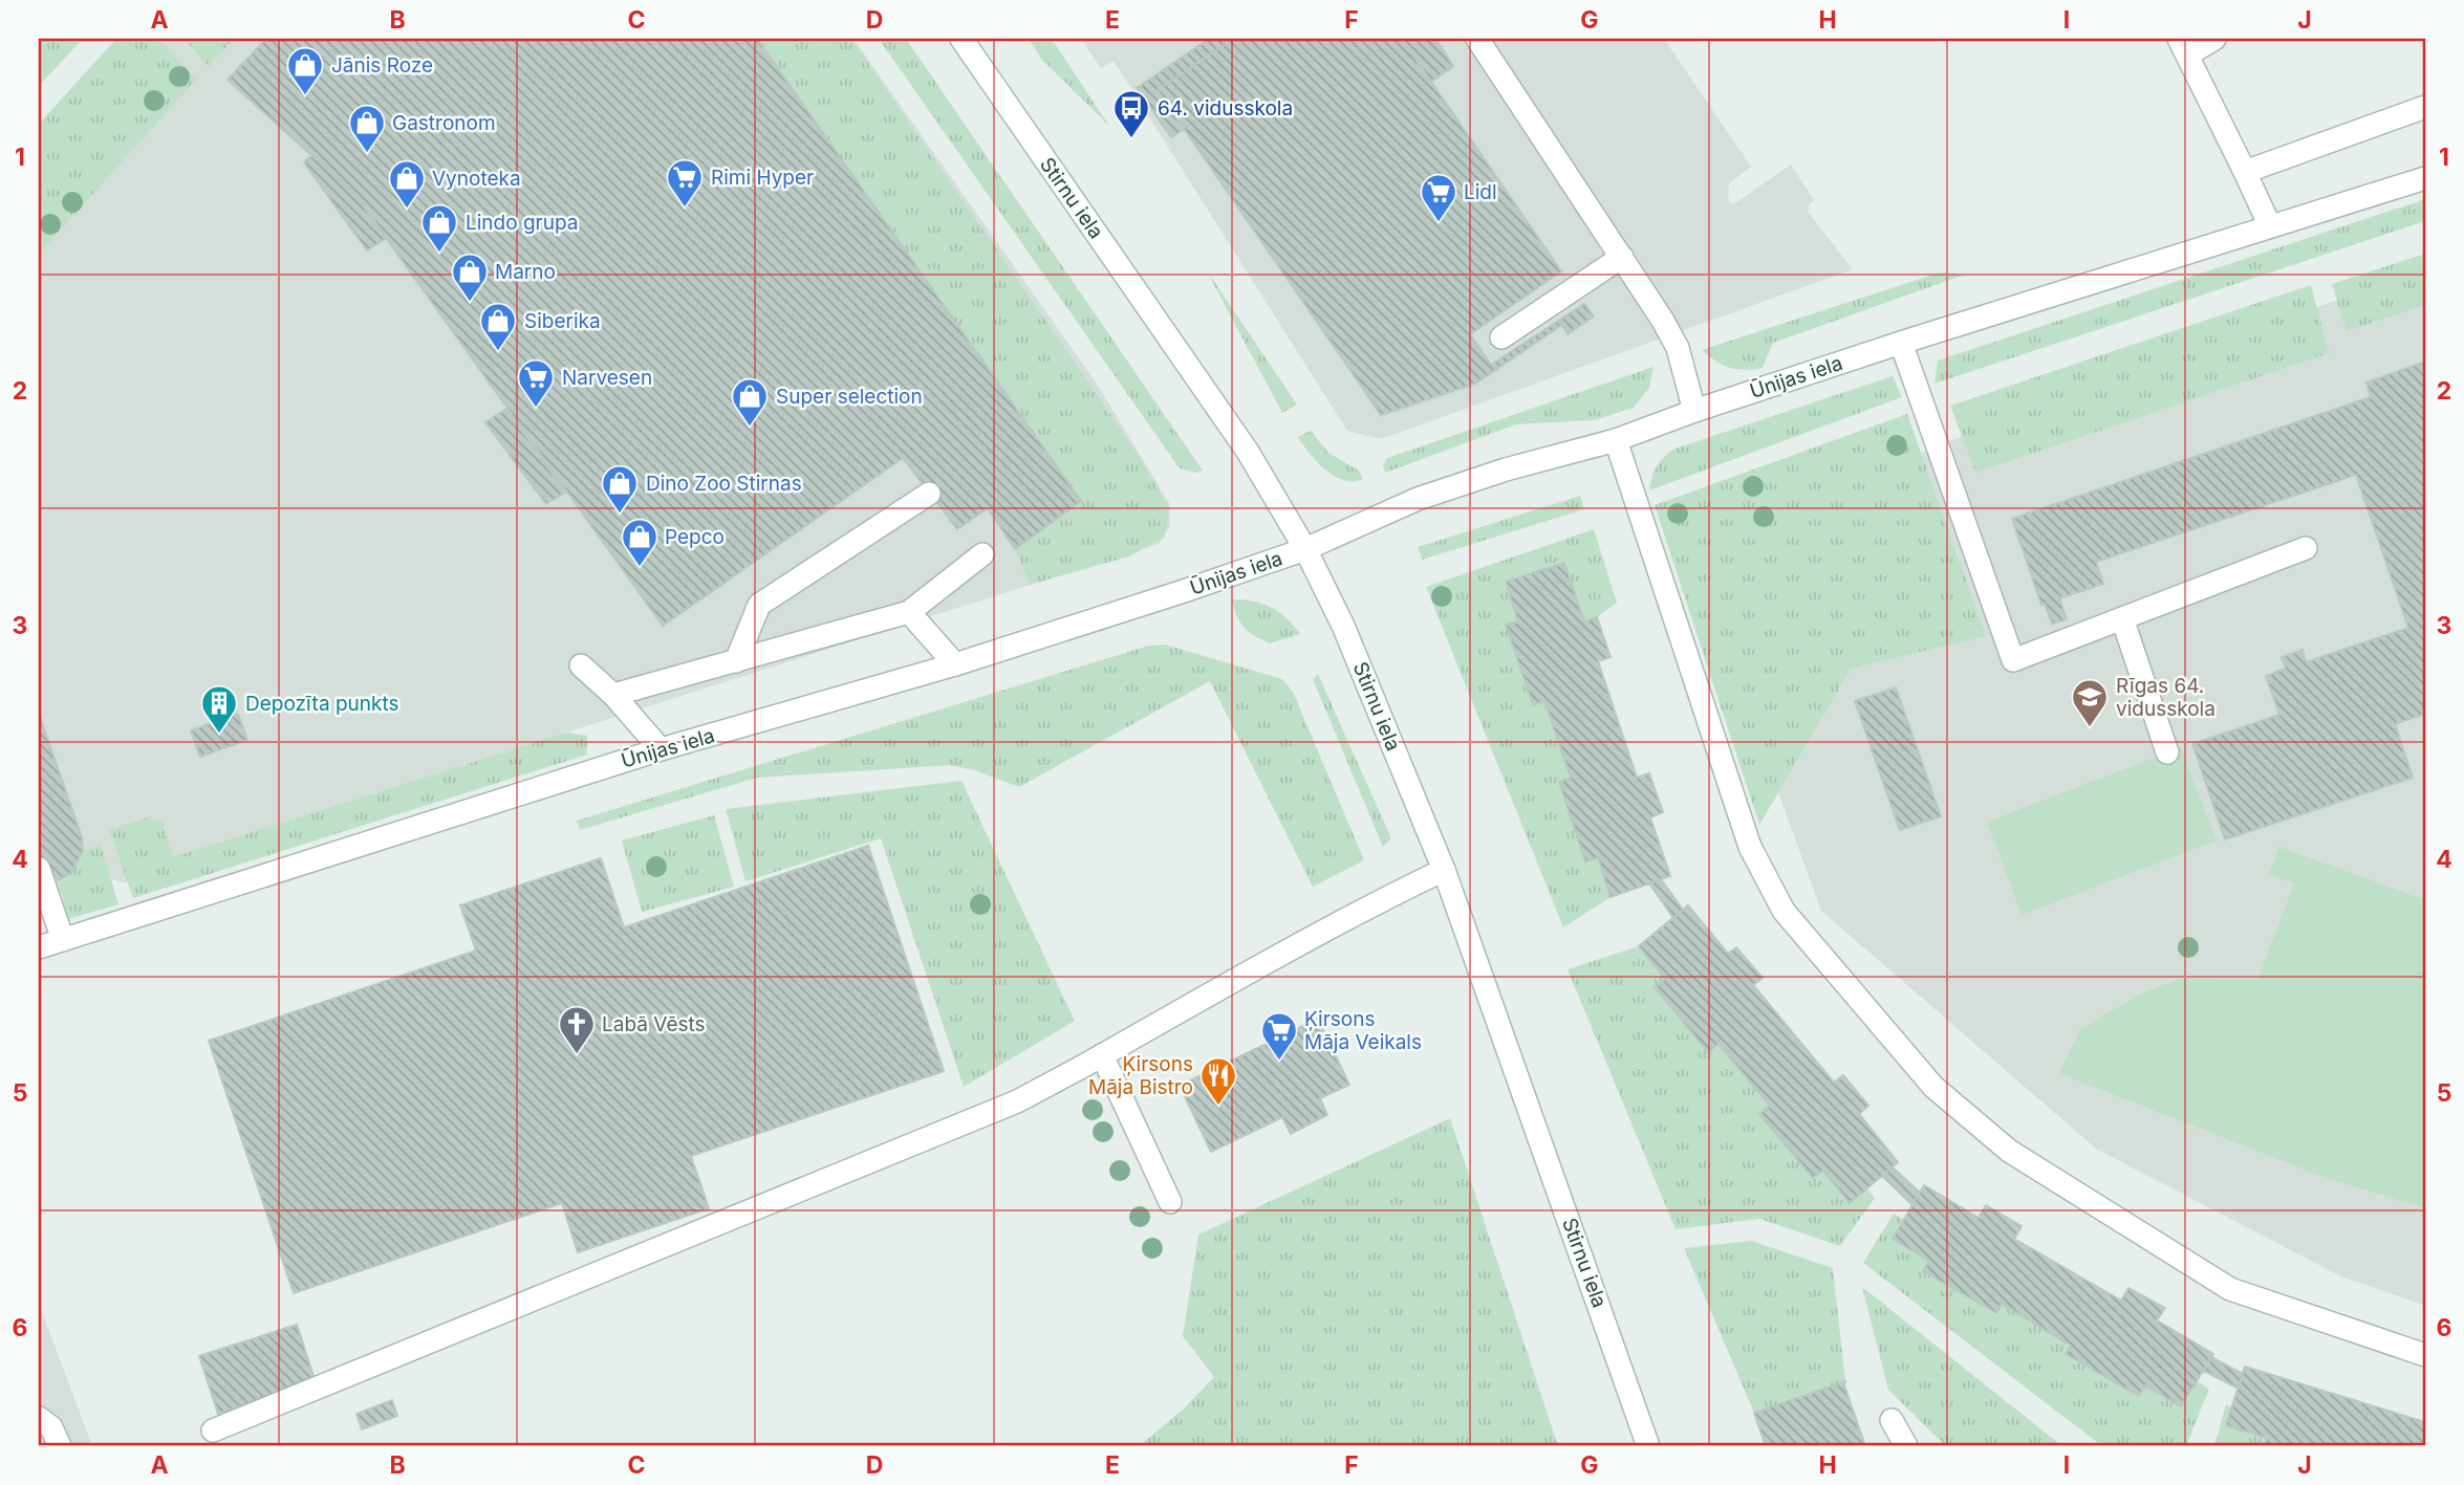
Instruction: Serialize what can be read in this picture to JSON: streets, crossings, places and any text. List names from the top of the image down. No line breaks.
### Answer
{"streets":{"street":["Stirnu iela","Ūnijas iela"]},"crossings":[["Stirnu iela","Ūnijas iela"]],"places":{"shop":["Jānis Roze","Gastronom","Vynoteka","Lindo grupa","Marno","Siberika","Super selection","Dino Zoo Stirnas","Pepco"],"bus stop":["64. vidusskola"],"supermarket":["Rimi Hyper","Lidl","Narvesen","Ķirsons Māja Veikals"],"school or university":["Rīgas 64. vidusskola"],"building":["Depozīta punkts"],"church":["Labā Vēsts"],"restaurant":["Ķirsons Māja Bistro"]},"grid":{"columns":["A","B","C","D","E","F","G","H","I","J"],"rows":["1","2","3","4","5","6"]}}
